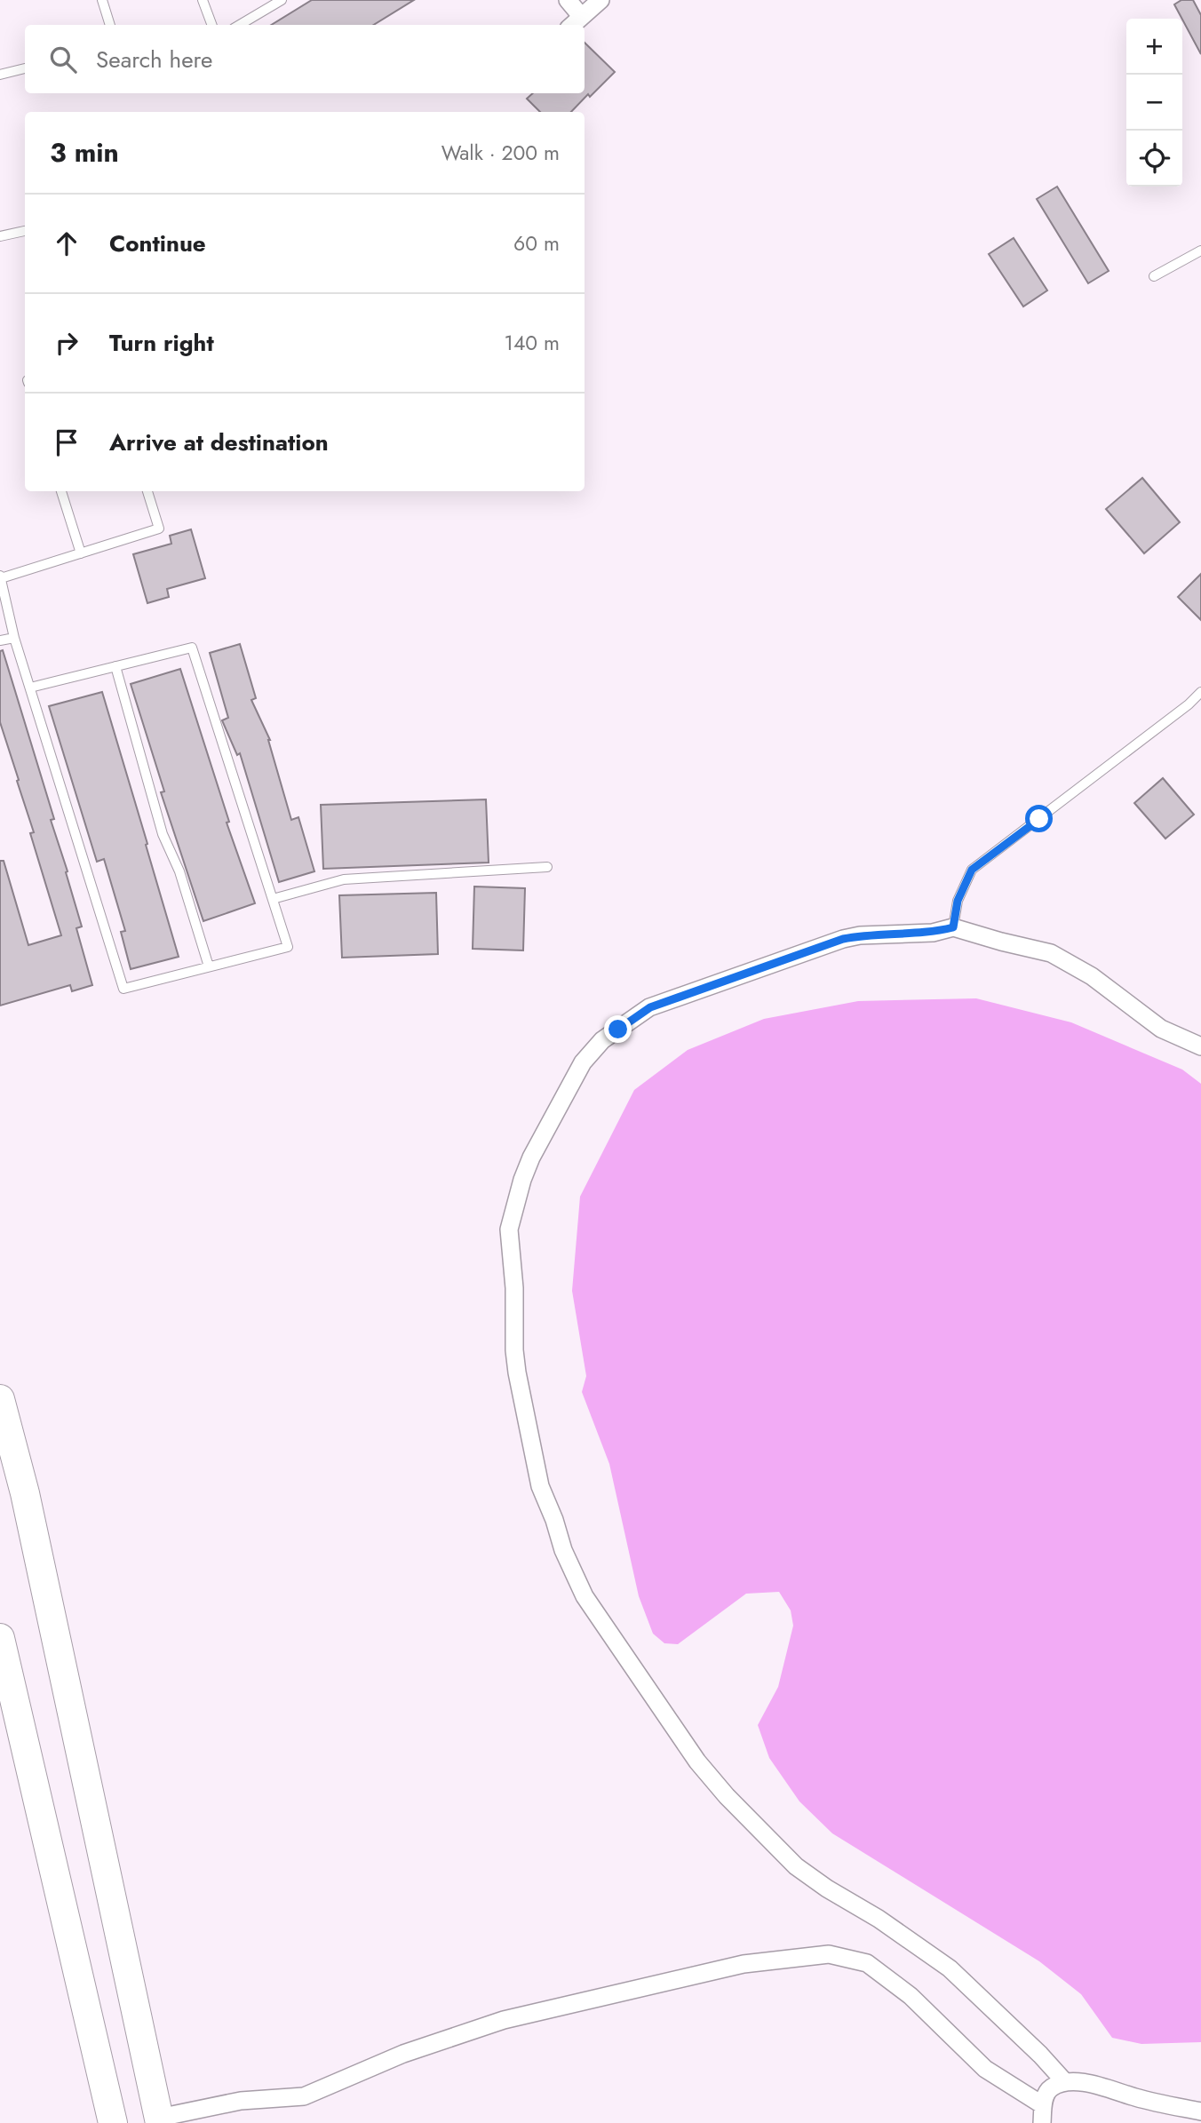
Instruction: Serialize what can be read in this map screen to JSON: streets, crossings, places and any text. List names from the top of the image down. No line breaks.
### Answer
{"page":{"map_buttons":["+","−"],"search":"Search here","heading":["3 min","Walk · 200 m"],"list":[["Continue","60 m"],["Turn right","140 m"],"Arrive at destination"]}}
